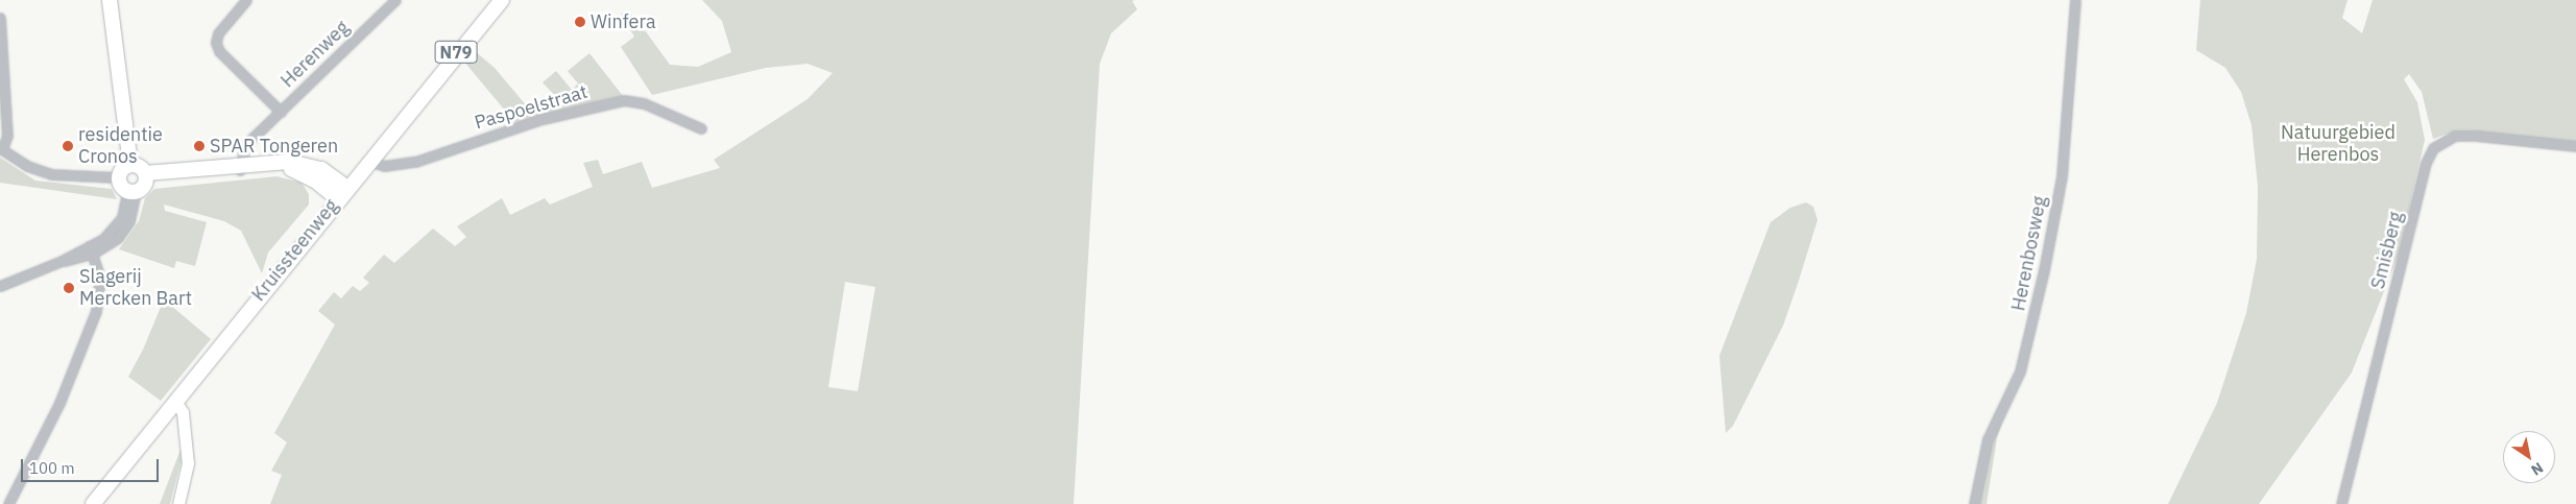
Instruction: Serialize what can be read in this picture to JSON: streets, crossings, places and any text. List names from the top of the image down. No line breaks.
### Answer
{"streets":{"main road":["N79","Kruissteenweg"],"street":["Herenweg","Paspoelstraat","Smisberg","Herenbosweg"]},"crossings":[["Paspoelstraat","Kruissteenweg"]],"parks":["Natuurgebied Herenbos"],"places":["Winfera","residentie Cronos","SPAR Tongeren","Slagerij Mercken Bart"],"scale_bar":"100 m","north":"bottom right"}
